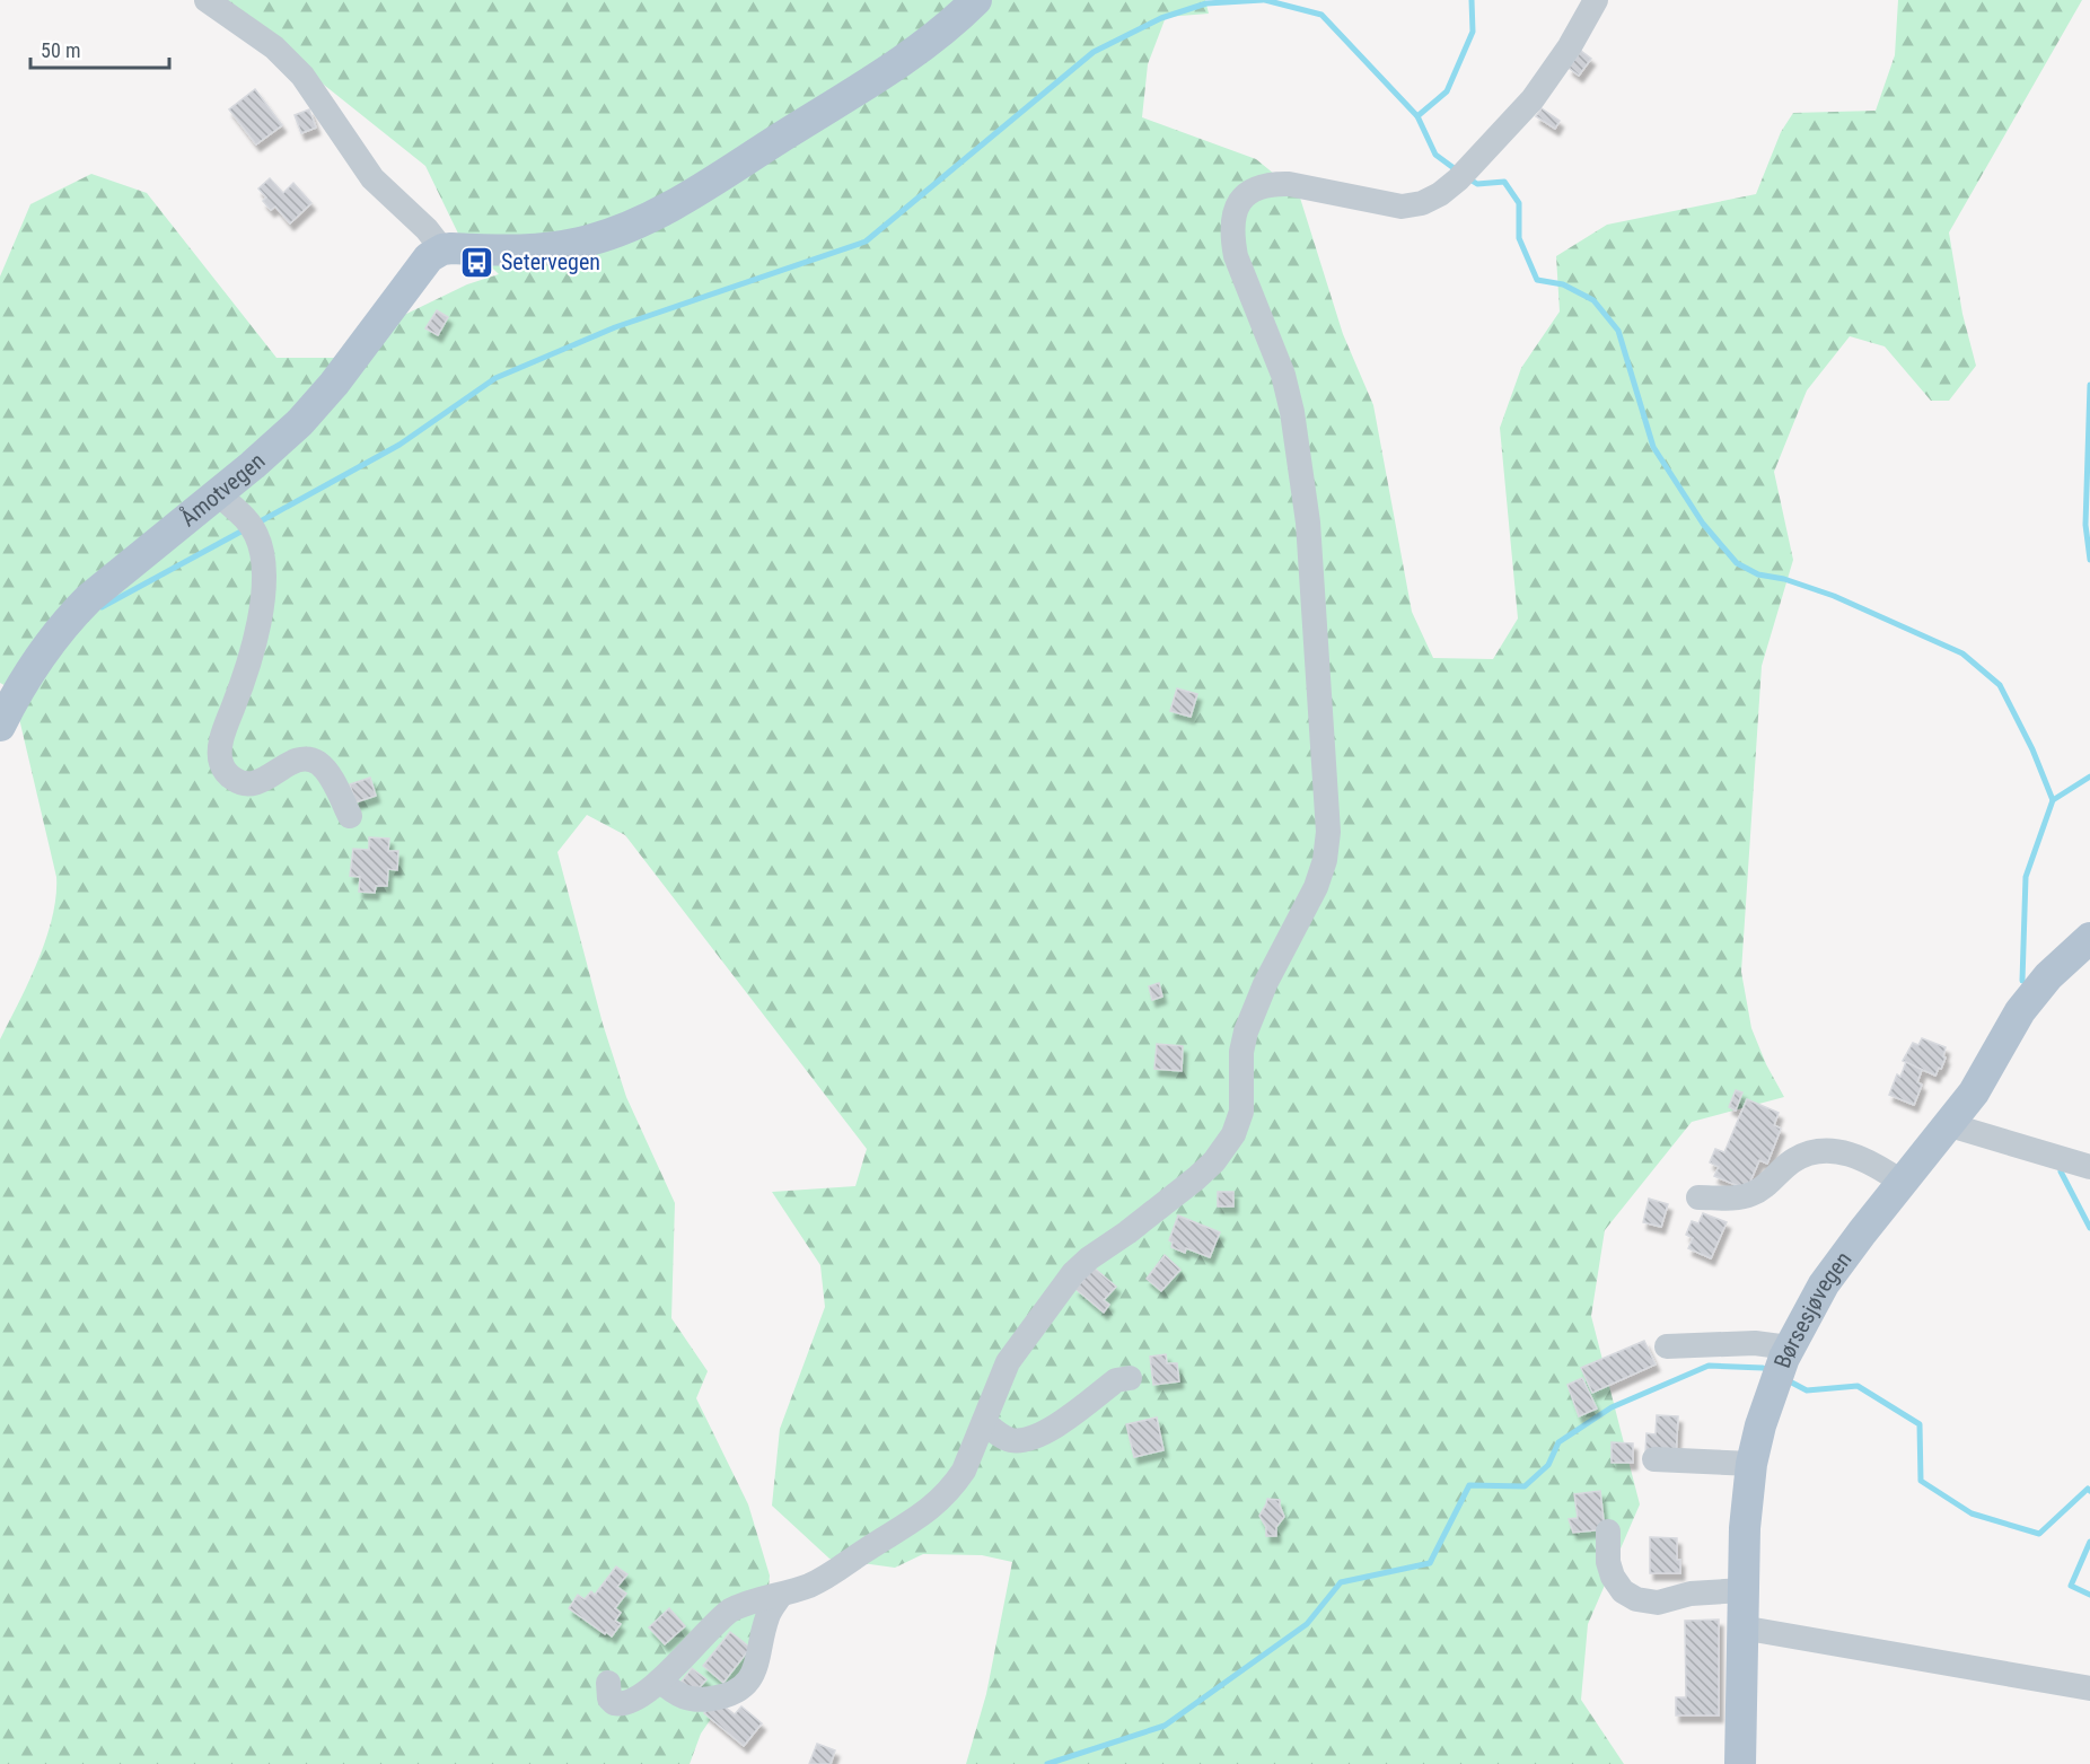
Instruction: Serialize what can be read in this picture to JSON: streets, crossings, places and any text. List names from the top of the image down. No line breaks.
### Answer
{"streets":{"main road":["Åmotvegen","Børsesjøvegen"]},"places":{"bus stop":["Setervegen"]},"scale_bar":"50 m"}
